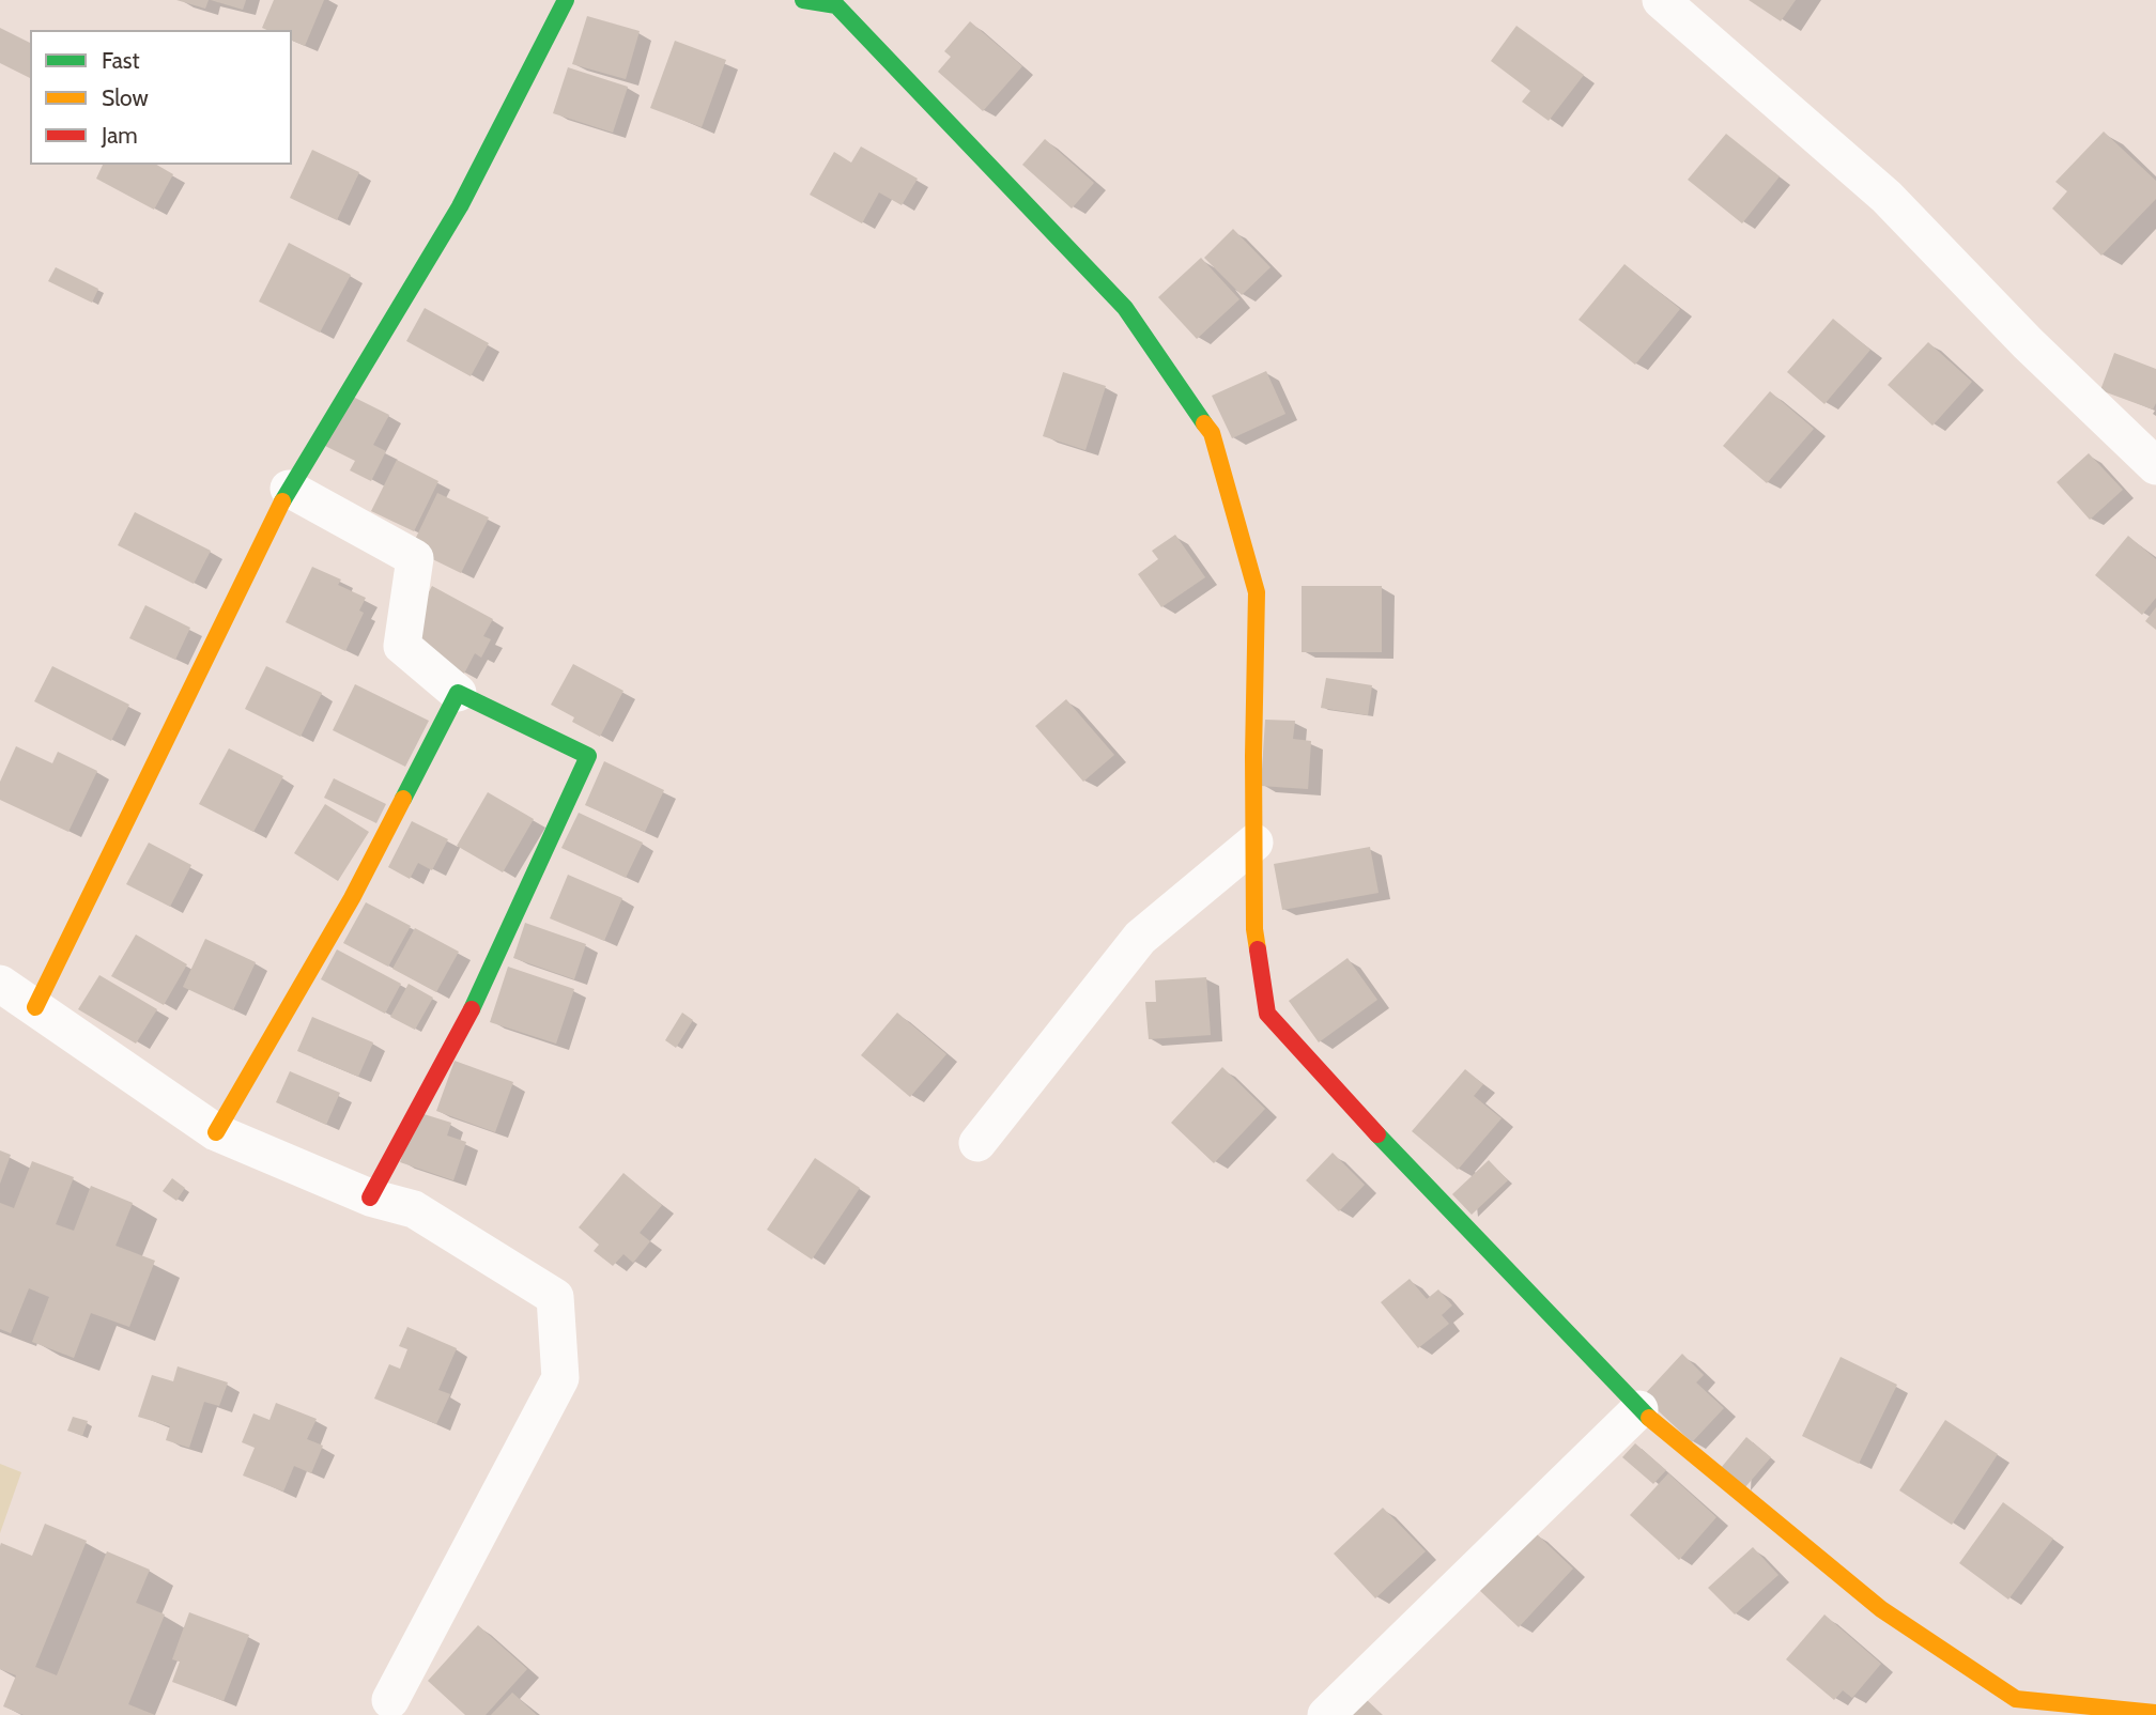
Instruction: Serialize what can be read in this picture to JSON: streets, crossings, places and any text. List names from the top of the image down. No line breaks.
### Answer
{"legend":["Fast","Slow","Jam"]}
